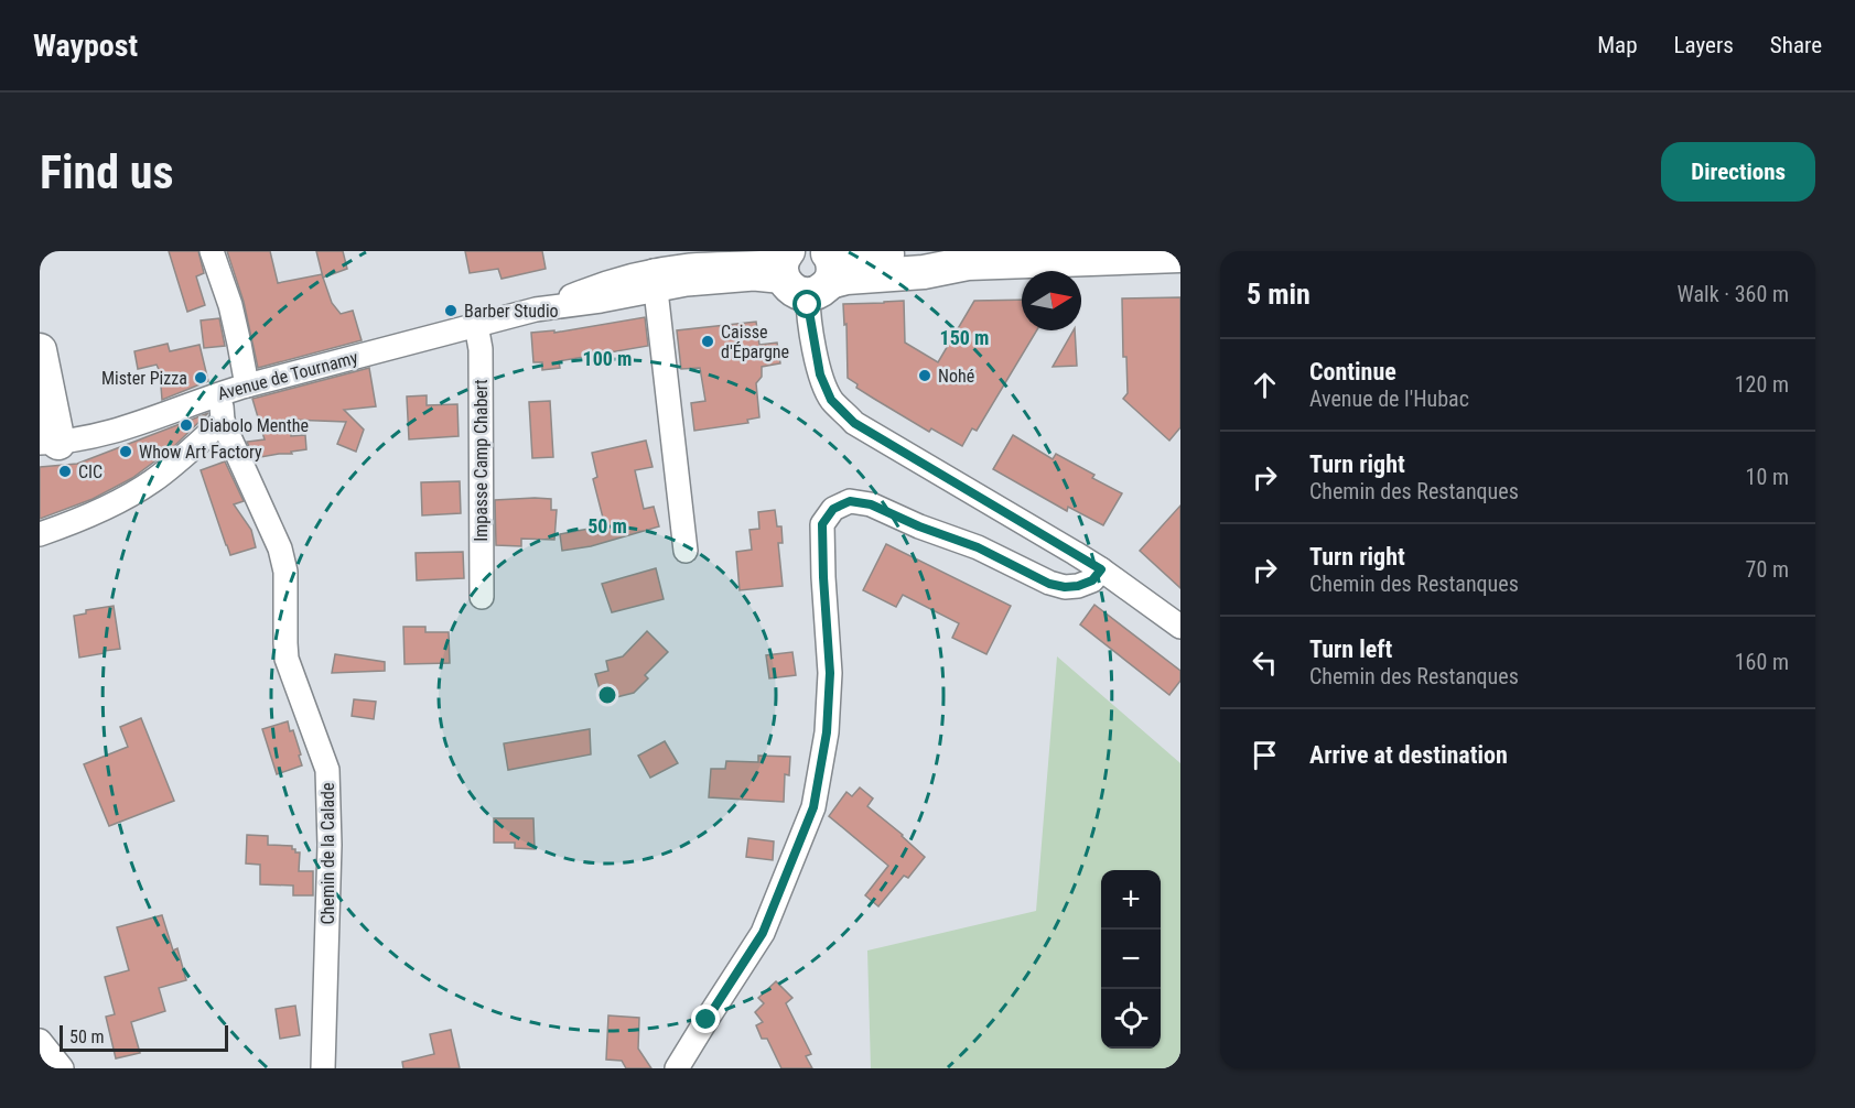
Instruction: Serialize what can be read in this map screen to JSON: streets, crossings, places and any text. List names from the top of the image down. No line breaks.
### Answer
{"streets":{"main road":["Avenue de Tournamy"],"street":["Impasse Camp Chabert","Chemin de la Calade"]},"crossings":[["Avenue de Tournamy","Impasse Camp Chabert"],["Avenue de Tournamy","Chemin de la Calade"]],"places":["Barber Studio","Caisse d'Épargne","Nohé","Mister Pizza","Diabolo Menthe","Whow Art Factory","CIC"],"scale_bar":"50 m","north":"right","page":{"header":"Waypost","nav":["Map","Layers","Share"],"buttons":"Directions","title":"Find us","heading":["5 min","Walk · 360 m"],"list":[["Continue","Avenue de l'Hubac","120 m"],["Turn right","Chemin des Restanques","10 m"],["Turn right","Chemin des Restanques","70 m"],["Turn left","Chemin des Restanques","160 m"],"Arrive at destination"],"map_buttons":["+","−"],"scale":"50 m"},"rings":["150 m","100 m","50 m"]}
